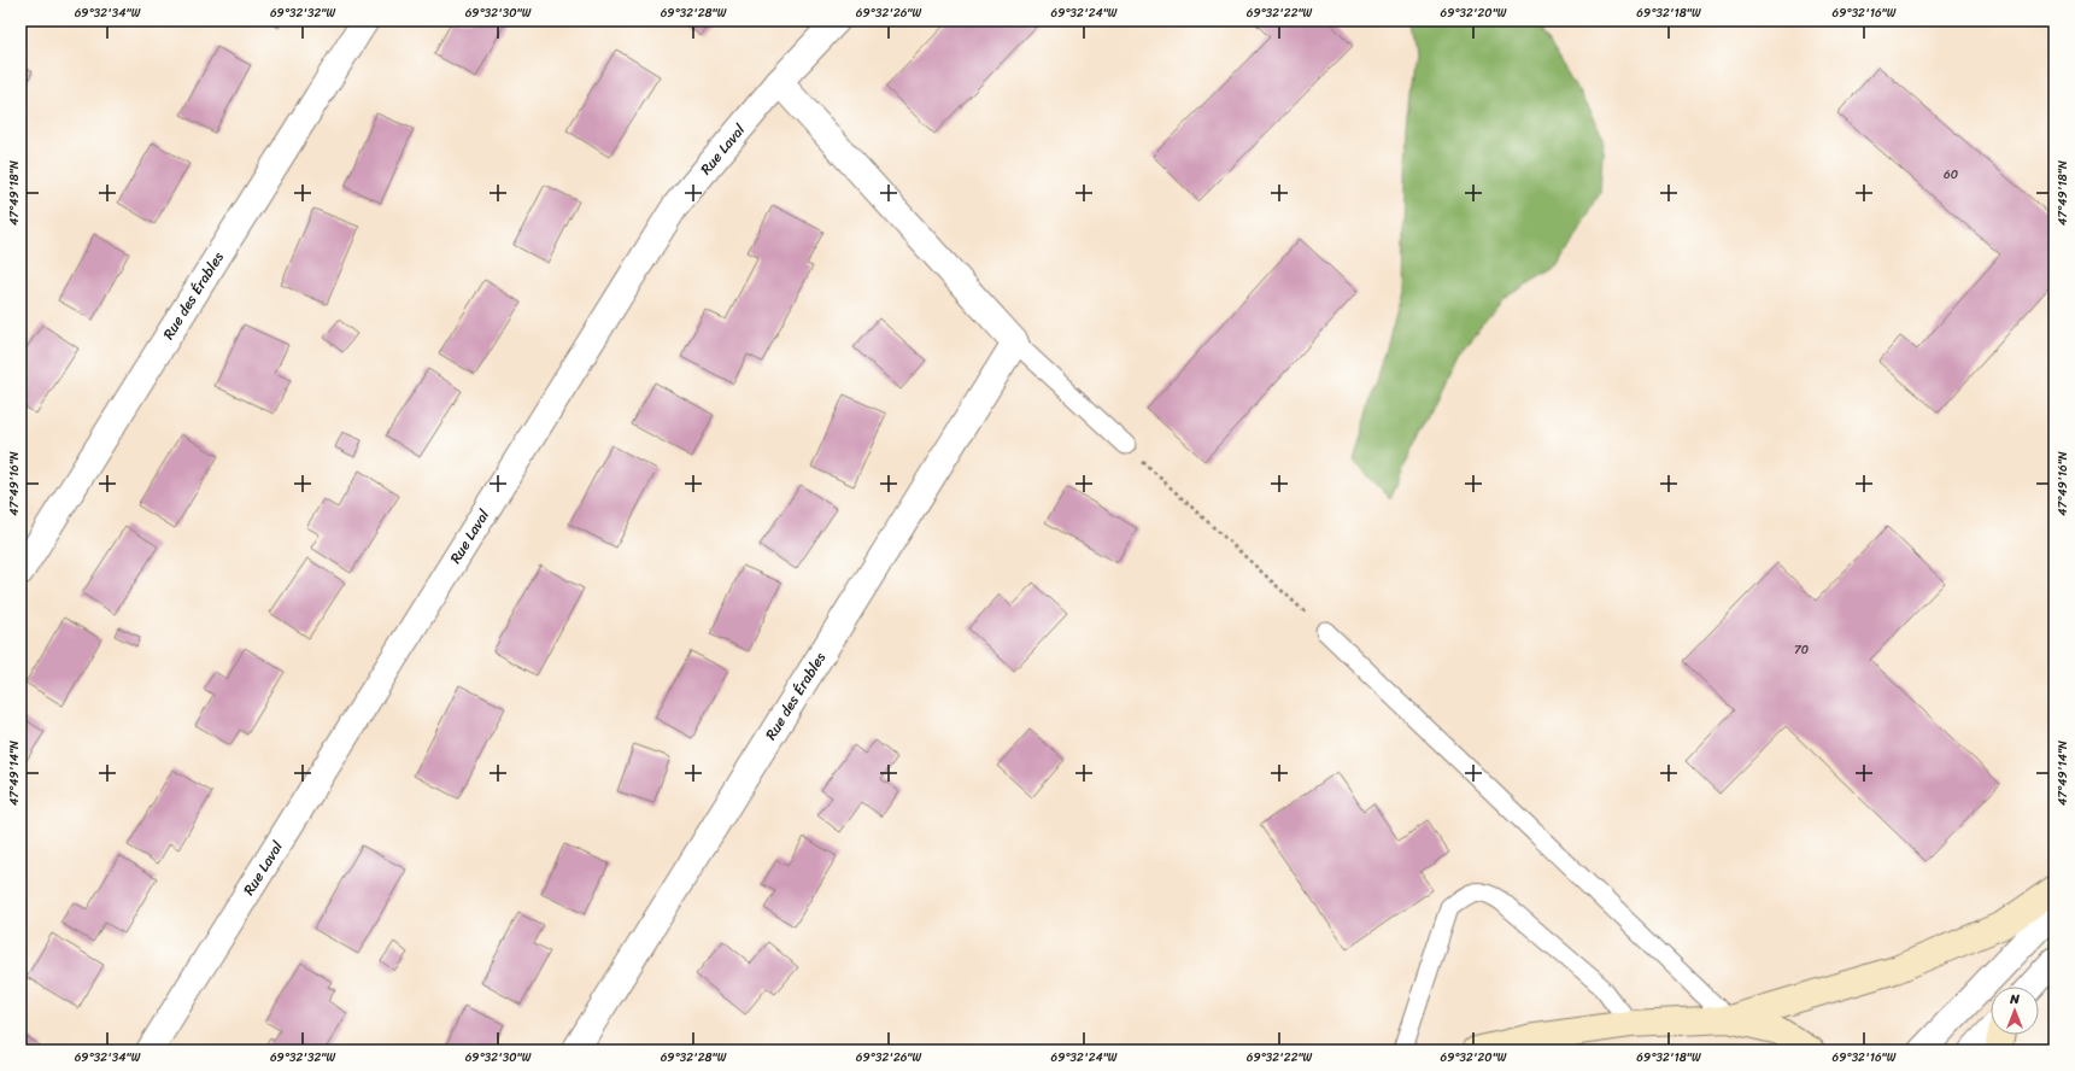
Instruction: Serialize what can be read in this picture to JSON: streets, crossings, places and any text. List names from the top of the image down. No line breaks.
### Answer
{"streets":{"street":["Rue Laval","Rue des Érables"]},"house_numbers":["60","70"],"north":"top","coordinates":["69°32'34\"W","69°32'32\"W","69°32'30\"W","69°32'28\"W","69°32'26\"W","69°32'24\"W","69°32'22\"W","69°32'20\"W","69°32'18\"W","69°32'16\"W","47°49'18\"N","47°49'16\"N","47°49'14\"N"]}
